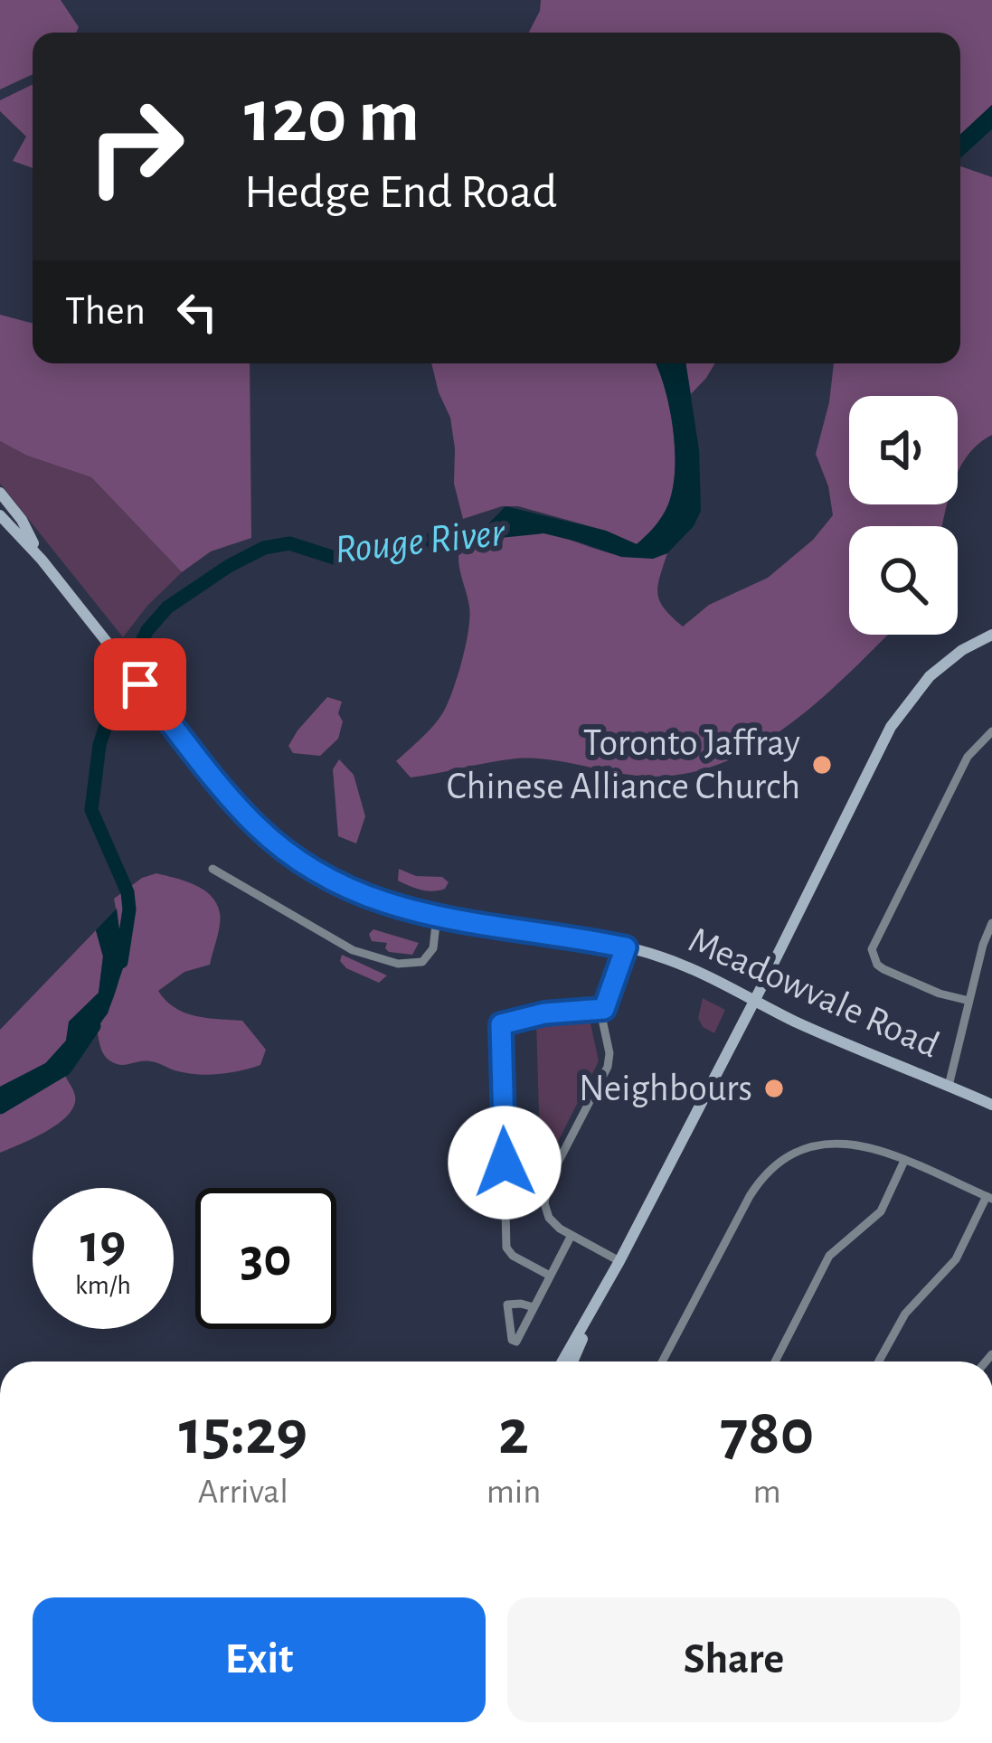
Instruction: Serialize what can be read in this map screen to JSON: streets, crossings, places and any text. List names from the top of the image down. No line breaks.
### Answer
{"streets":{"main road":["Meadowvale Road"]},"water":["Rouge River"],"places":["Toronto Jaffray Chinese Alliance Church","Neighbours"],"page":{"turn":["120 m","Hedge End Road"],"then":"Then","speed":"19 km/h","limit":"30","eta":["15:29","Arrival","2","min","780","m"],"buttons":["Exit","Share"]}}
